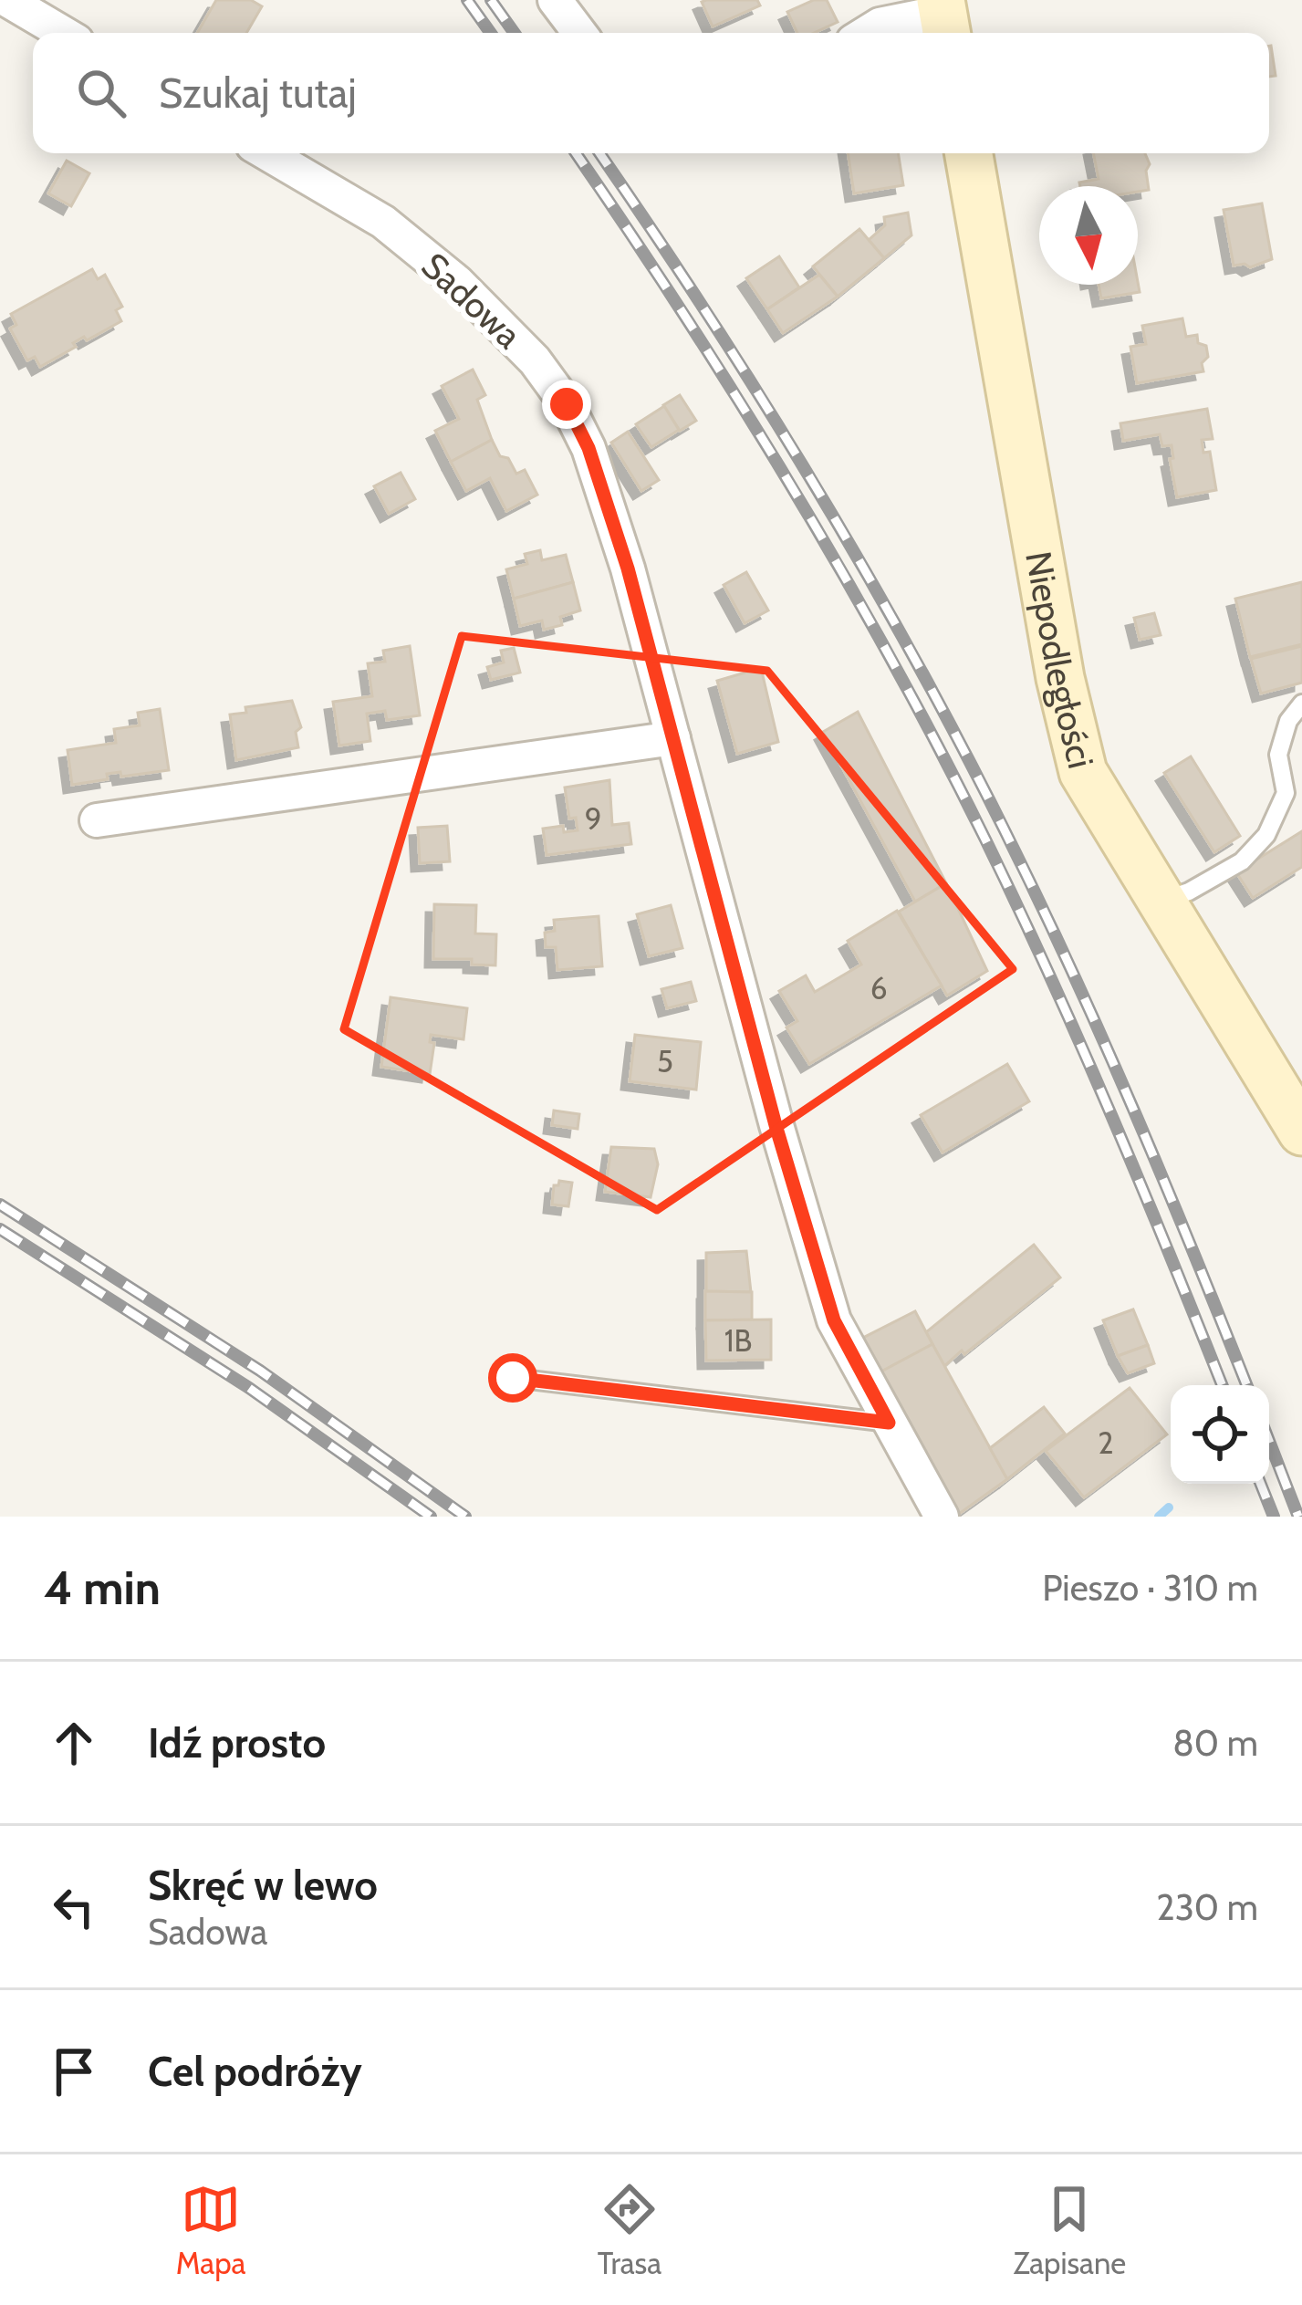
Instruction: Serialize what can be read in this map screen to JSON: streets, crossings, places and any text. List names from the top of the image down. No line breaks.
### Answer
{"streets":{"street":["Sadowa","Niepodległości"]},"house_numbers":["9","6","5","1B","2"],"north":"bottom","page":{"search":"Szukaj tutaj","heading":["4 min","Pieszo · 310 m"],"list":[["Idź prosto","80 m"],["Skręć w lewo","Sadowa","230 m"],"Cel podróży"],"nav":["Mapa","Trasa","Zapisane"]}}
